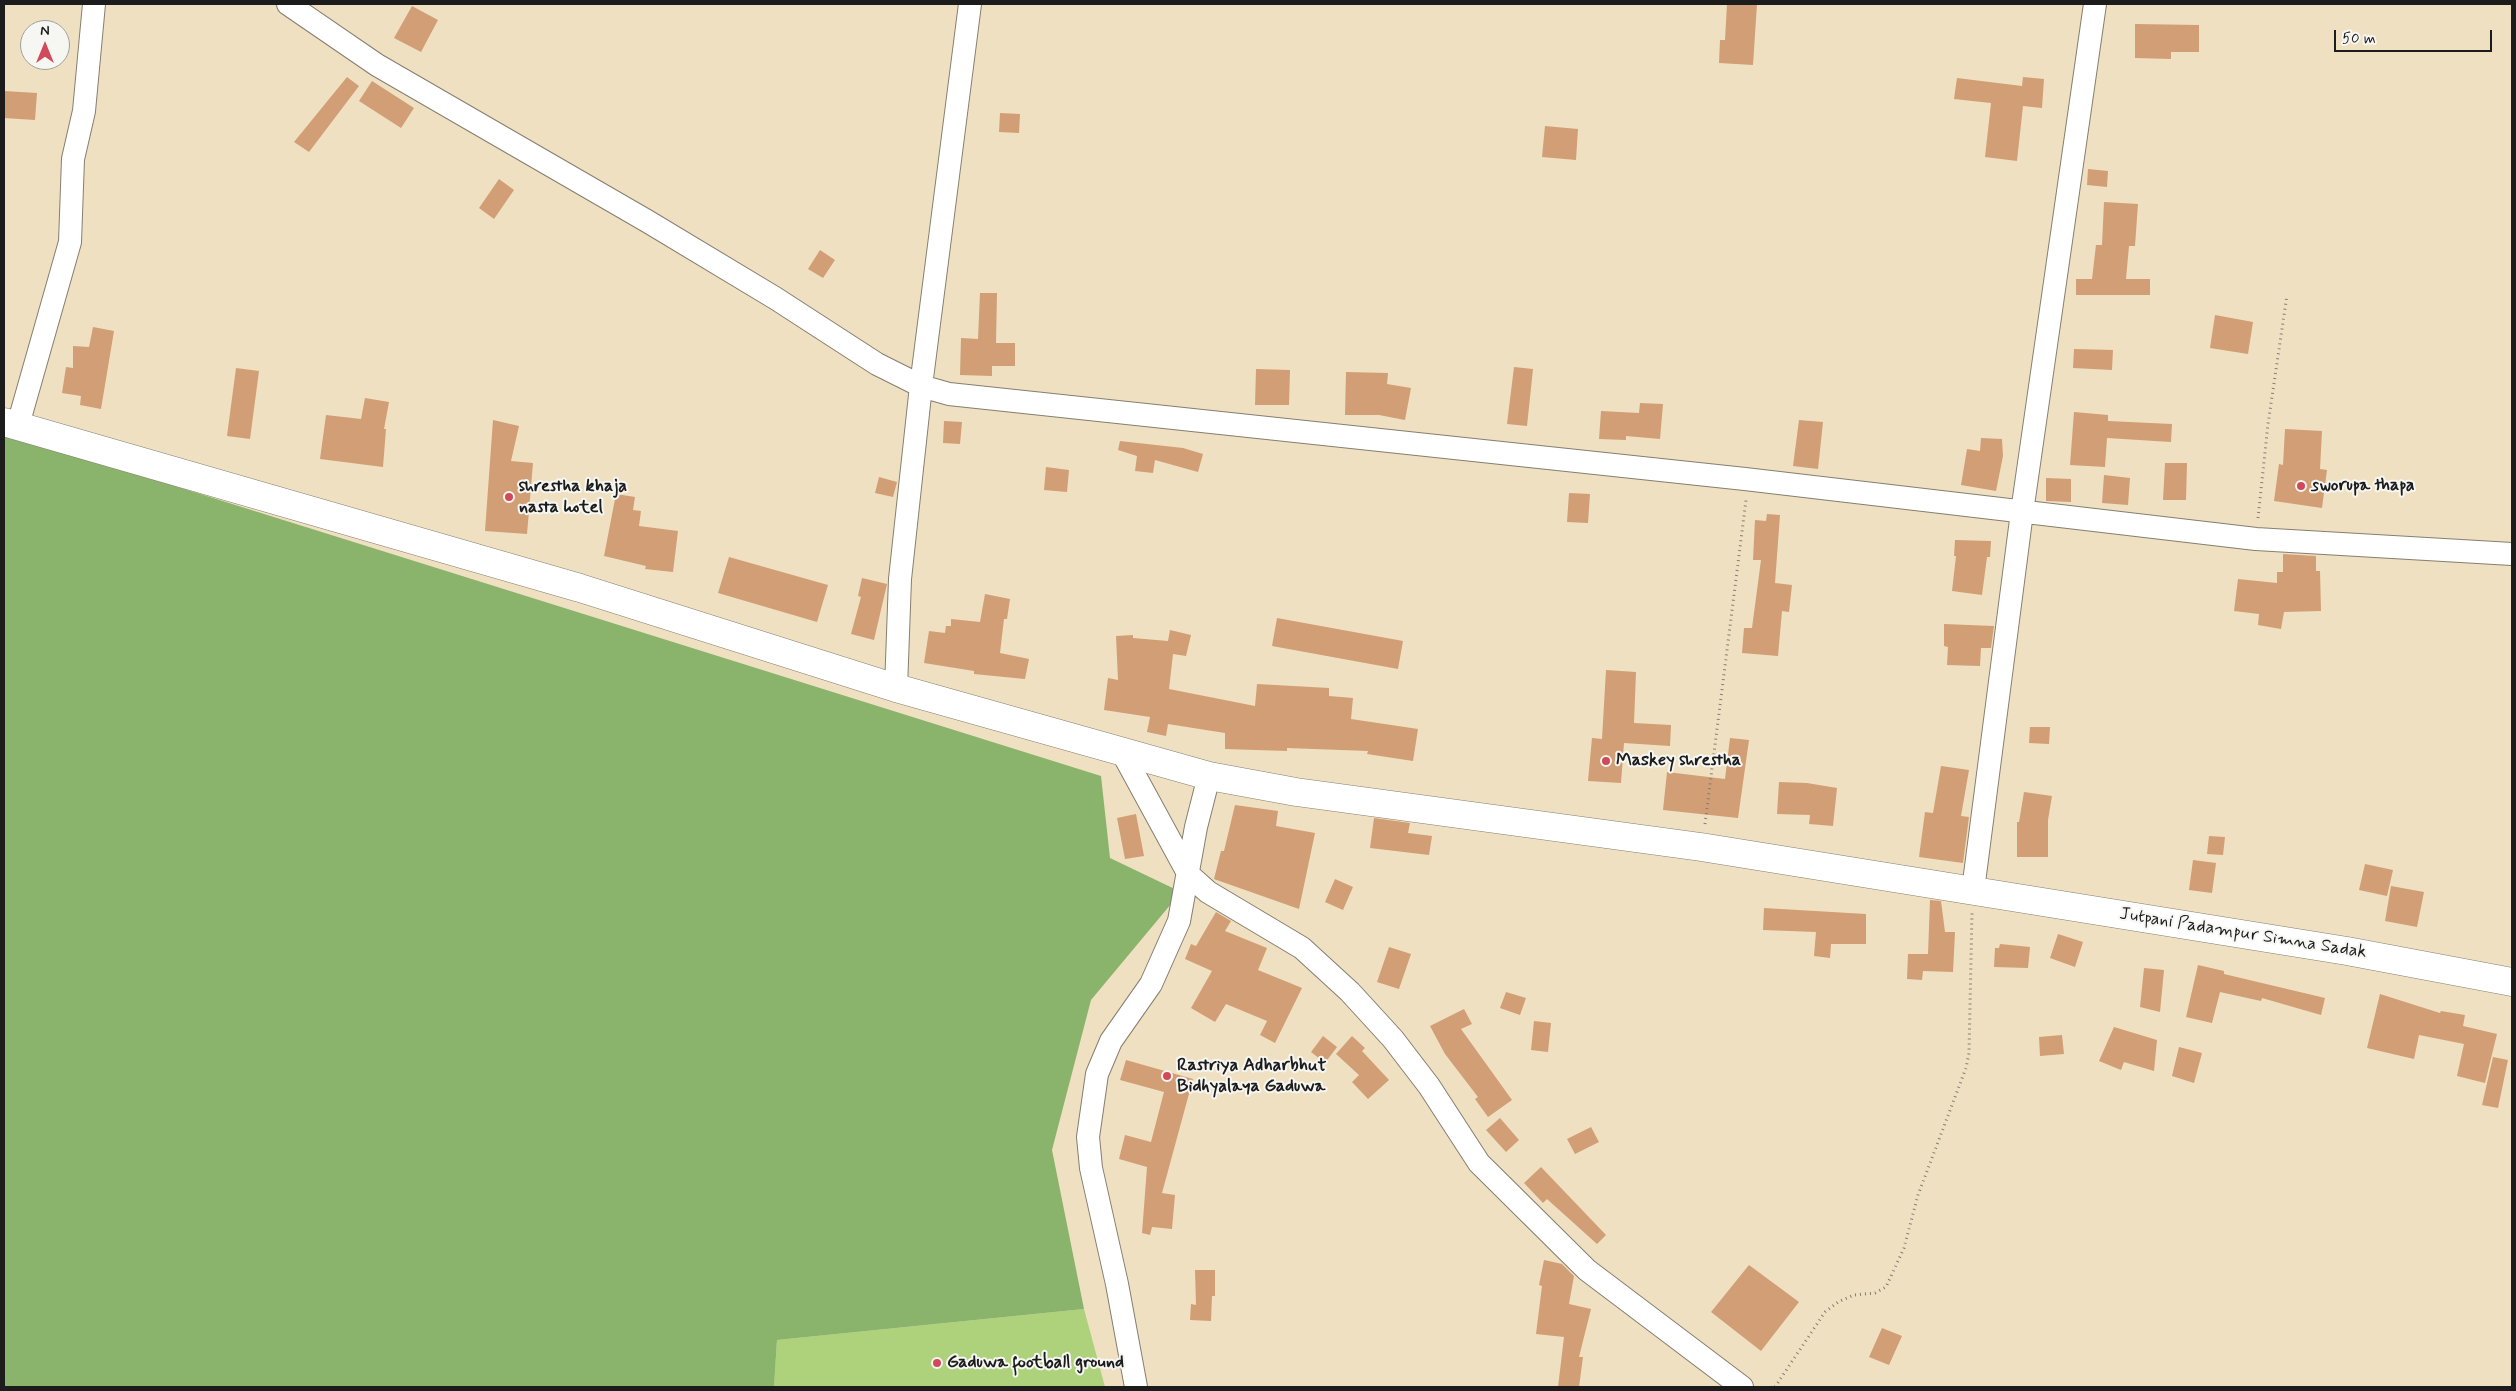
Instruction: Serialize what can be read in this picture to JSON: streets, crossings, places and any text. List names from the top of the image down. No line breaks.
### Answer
{"streets":{"street":["Jutpani Padampur Simna Sadak"]},"places":["sworupa thapa","shrestha khaja nasta hotel","Maskey shrestha","Rastriya Adharbhut Bidhyalaya Gaduwa","Gaduwa football ground"],"scale_bar":"50 m","north":"top"}
